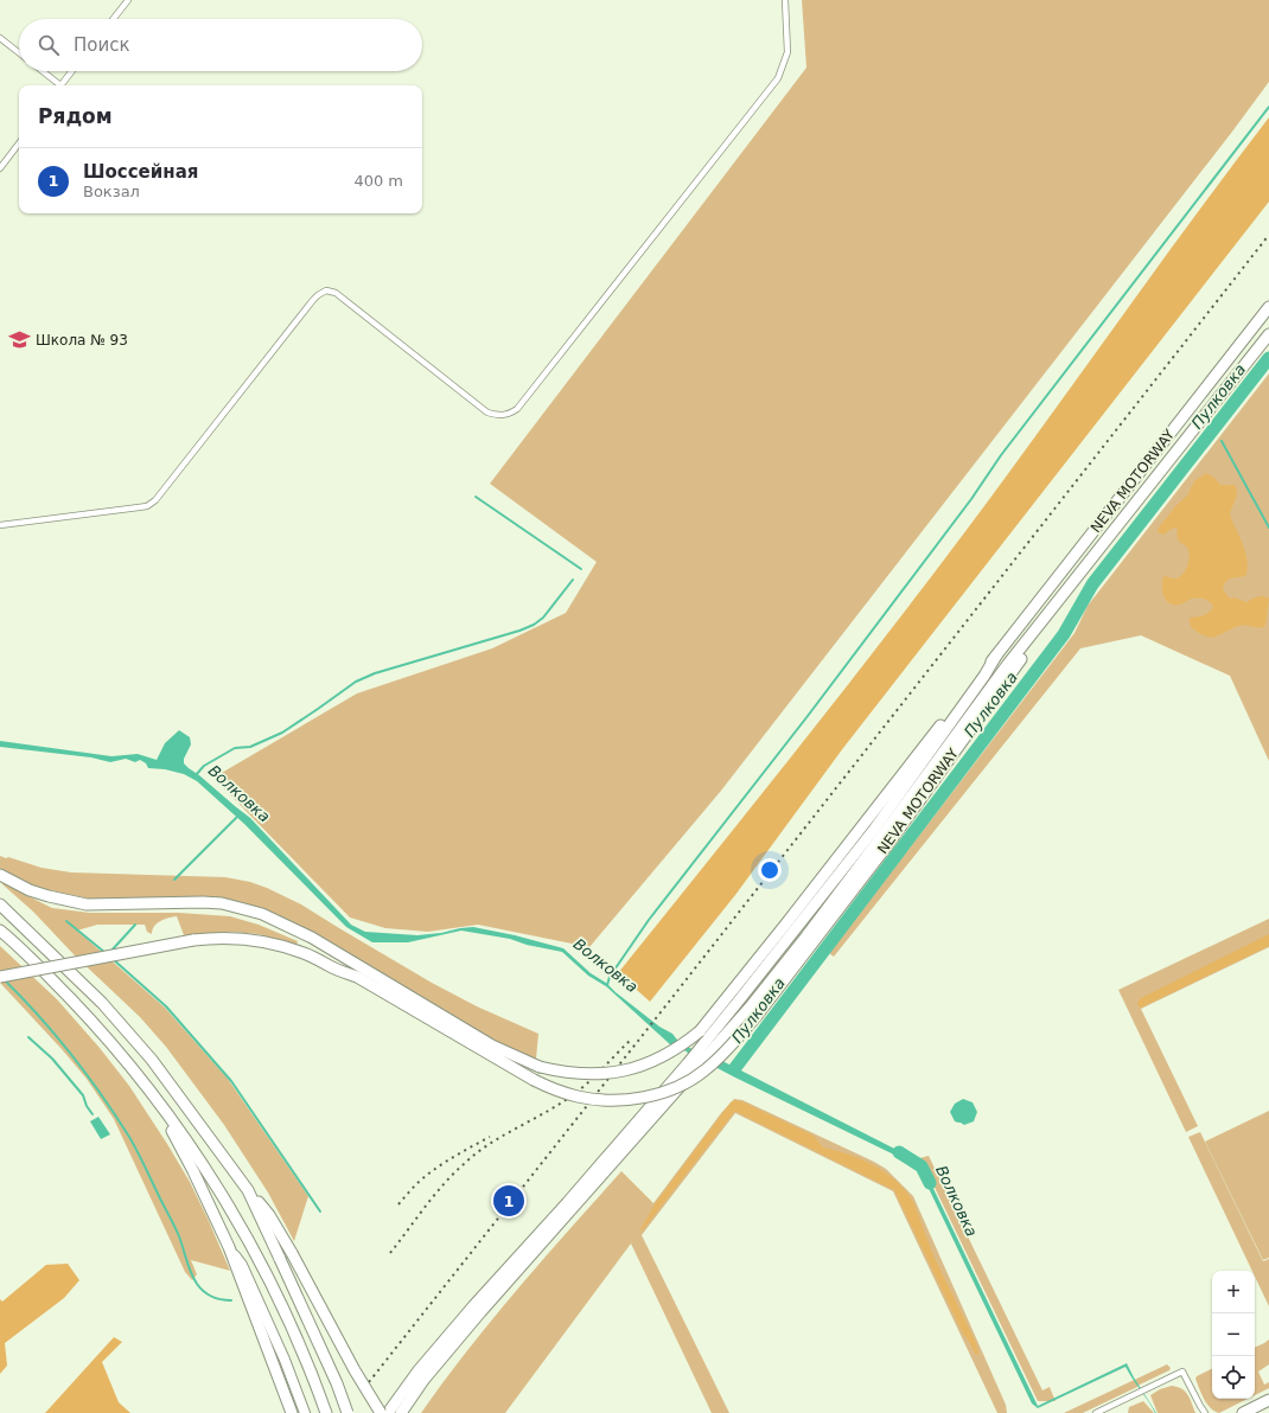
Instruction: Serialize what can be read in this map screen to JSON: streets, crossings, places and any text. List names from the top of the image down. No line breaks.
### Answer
{"streets":{"highway":["NEVA MOTORWAY"]},"water":["Пулковка","Волковка"],"places":{"school or university":["Школа № 93"]},"page":{"search":"Поиск","heading":"Рядом","list":[{"mark":"1","name":"Шоссейная","note":"Вокзал","value":"400 m"}],"pins":"1","map_buttons":["+","−"]}}
